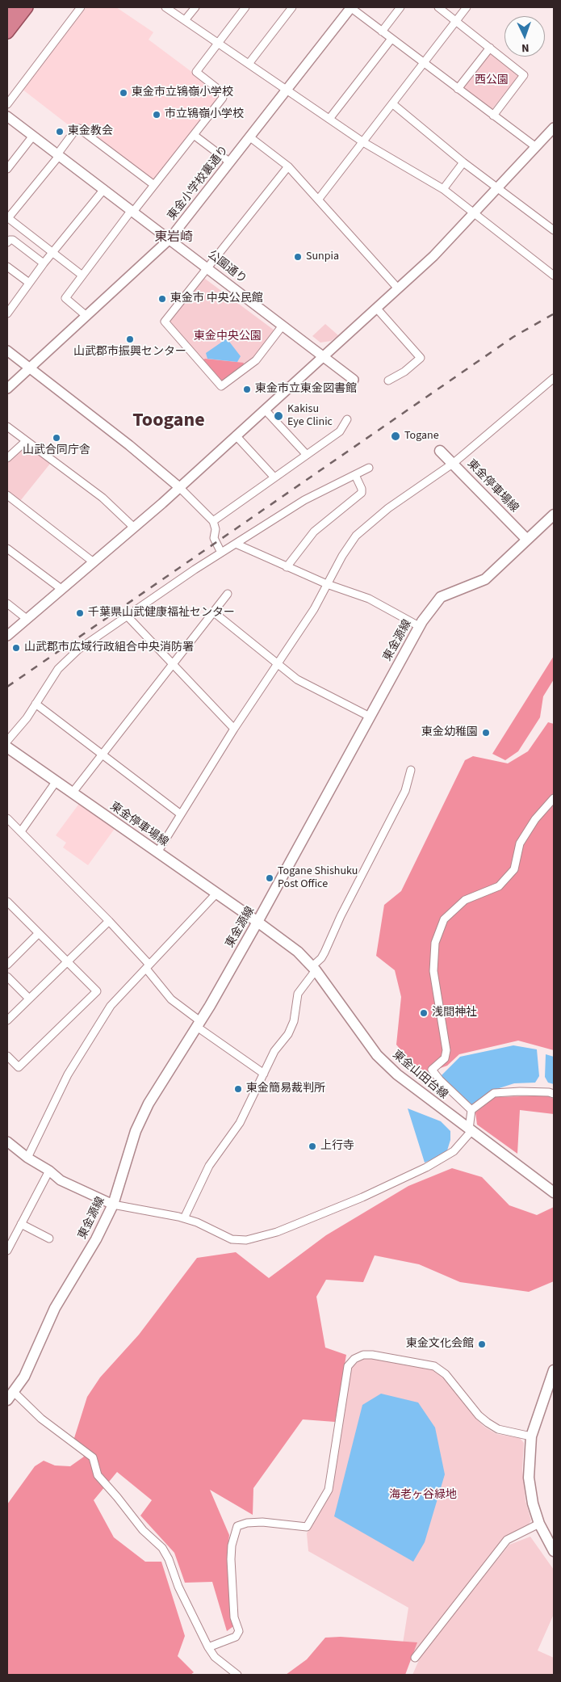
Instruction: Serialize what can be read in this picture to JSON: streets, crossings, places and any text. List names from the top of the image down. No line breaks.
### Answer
{"streets":{"main road":["東金停車場線","東金源線","東金山田台線"],"street":["東金小学校裏通り","公園通り"]},"crossings":[["東金小学校裏通り","公園通り"],["東金停車場線","東金源線"],["東金停車場線","東金山田台線"],["東金源線","東金山田台線"]],"districts":["東岩崎","Toogane"],"parks":["西公園","東金中央公園","海老ヶ谷緑地"],"places":["東金市立鴇嶺小学校","市立鴇嶺小学校","東金教会","Sunpia","東金市 中央公民館","山武郡市振興センター","東金市立東金図書館","Kakisu Eye Clinic","Togane","山武合同庁舎","千葉県山武健康福祉センター","山武郡市広域行政組合中央消防署","東金幼稚園","Togane Shishuku Post Office","浅間神社","東金簡易裁判所","上行寺","東金文化会館"],"north":"bottom"}
